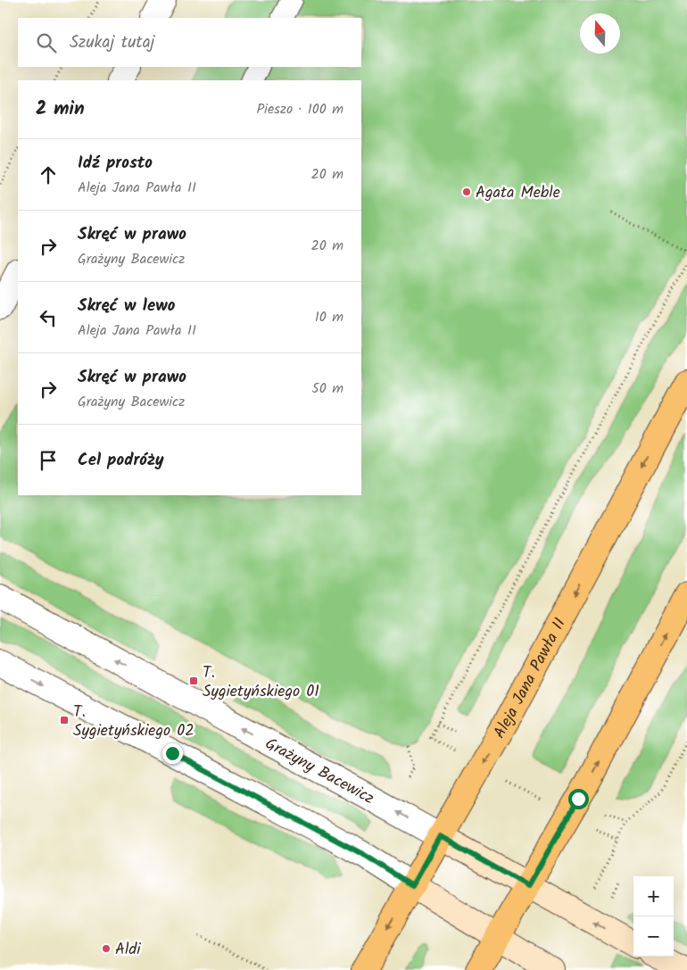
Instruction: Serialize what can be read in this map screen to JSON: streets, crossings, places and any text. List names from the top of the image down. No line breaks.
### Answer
{"streets":{"main road":["Aleja Jana Pawła II"],"street":["Grażyny Bacewicz"]},"crossings":[["Aleja Jana Pawła II","Grażyny Bacewicz"]],"places":{"other":["Agata Meble","Aldi"],"transit":["T. Sygietyńskiego 01","T. Sygietyńskiego 02"]},"north":"top","page":{"search":"Szukaj tutaj","heading":["2 min","Pieszo · 100 m"],"list":[["Idź prosto","Aleja Jana Pawła II","20 m"],["Skręć w prawo","Grażyny Bacewicz","20 m"],["Skręć w lewo","Aleja Jana Pawła II","10 m"],["Skręć w prawo","Grażyny Bacewicz","50 m"],"Cel podróży"],"map_buttons":["+","−"]}}
